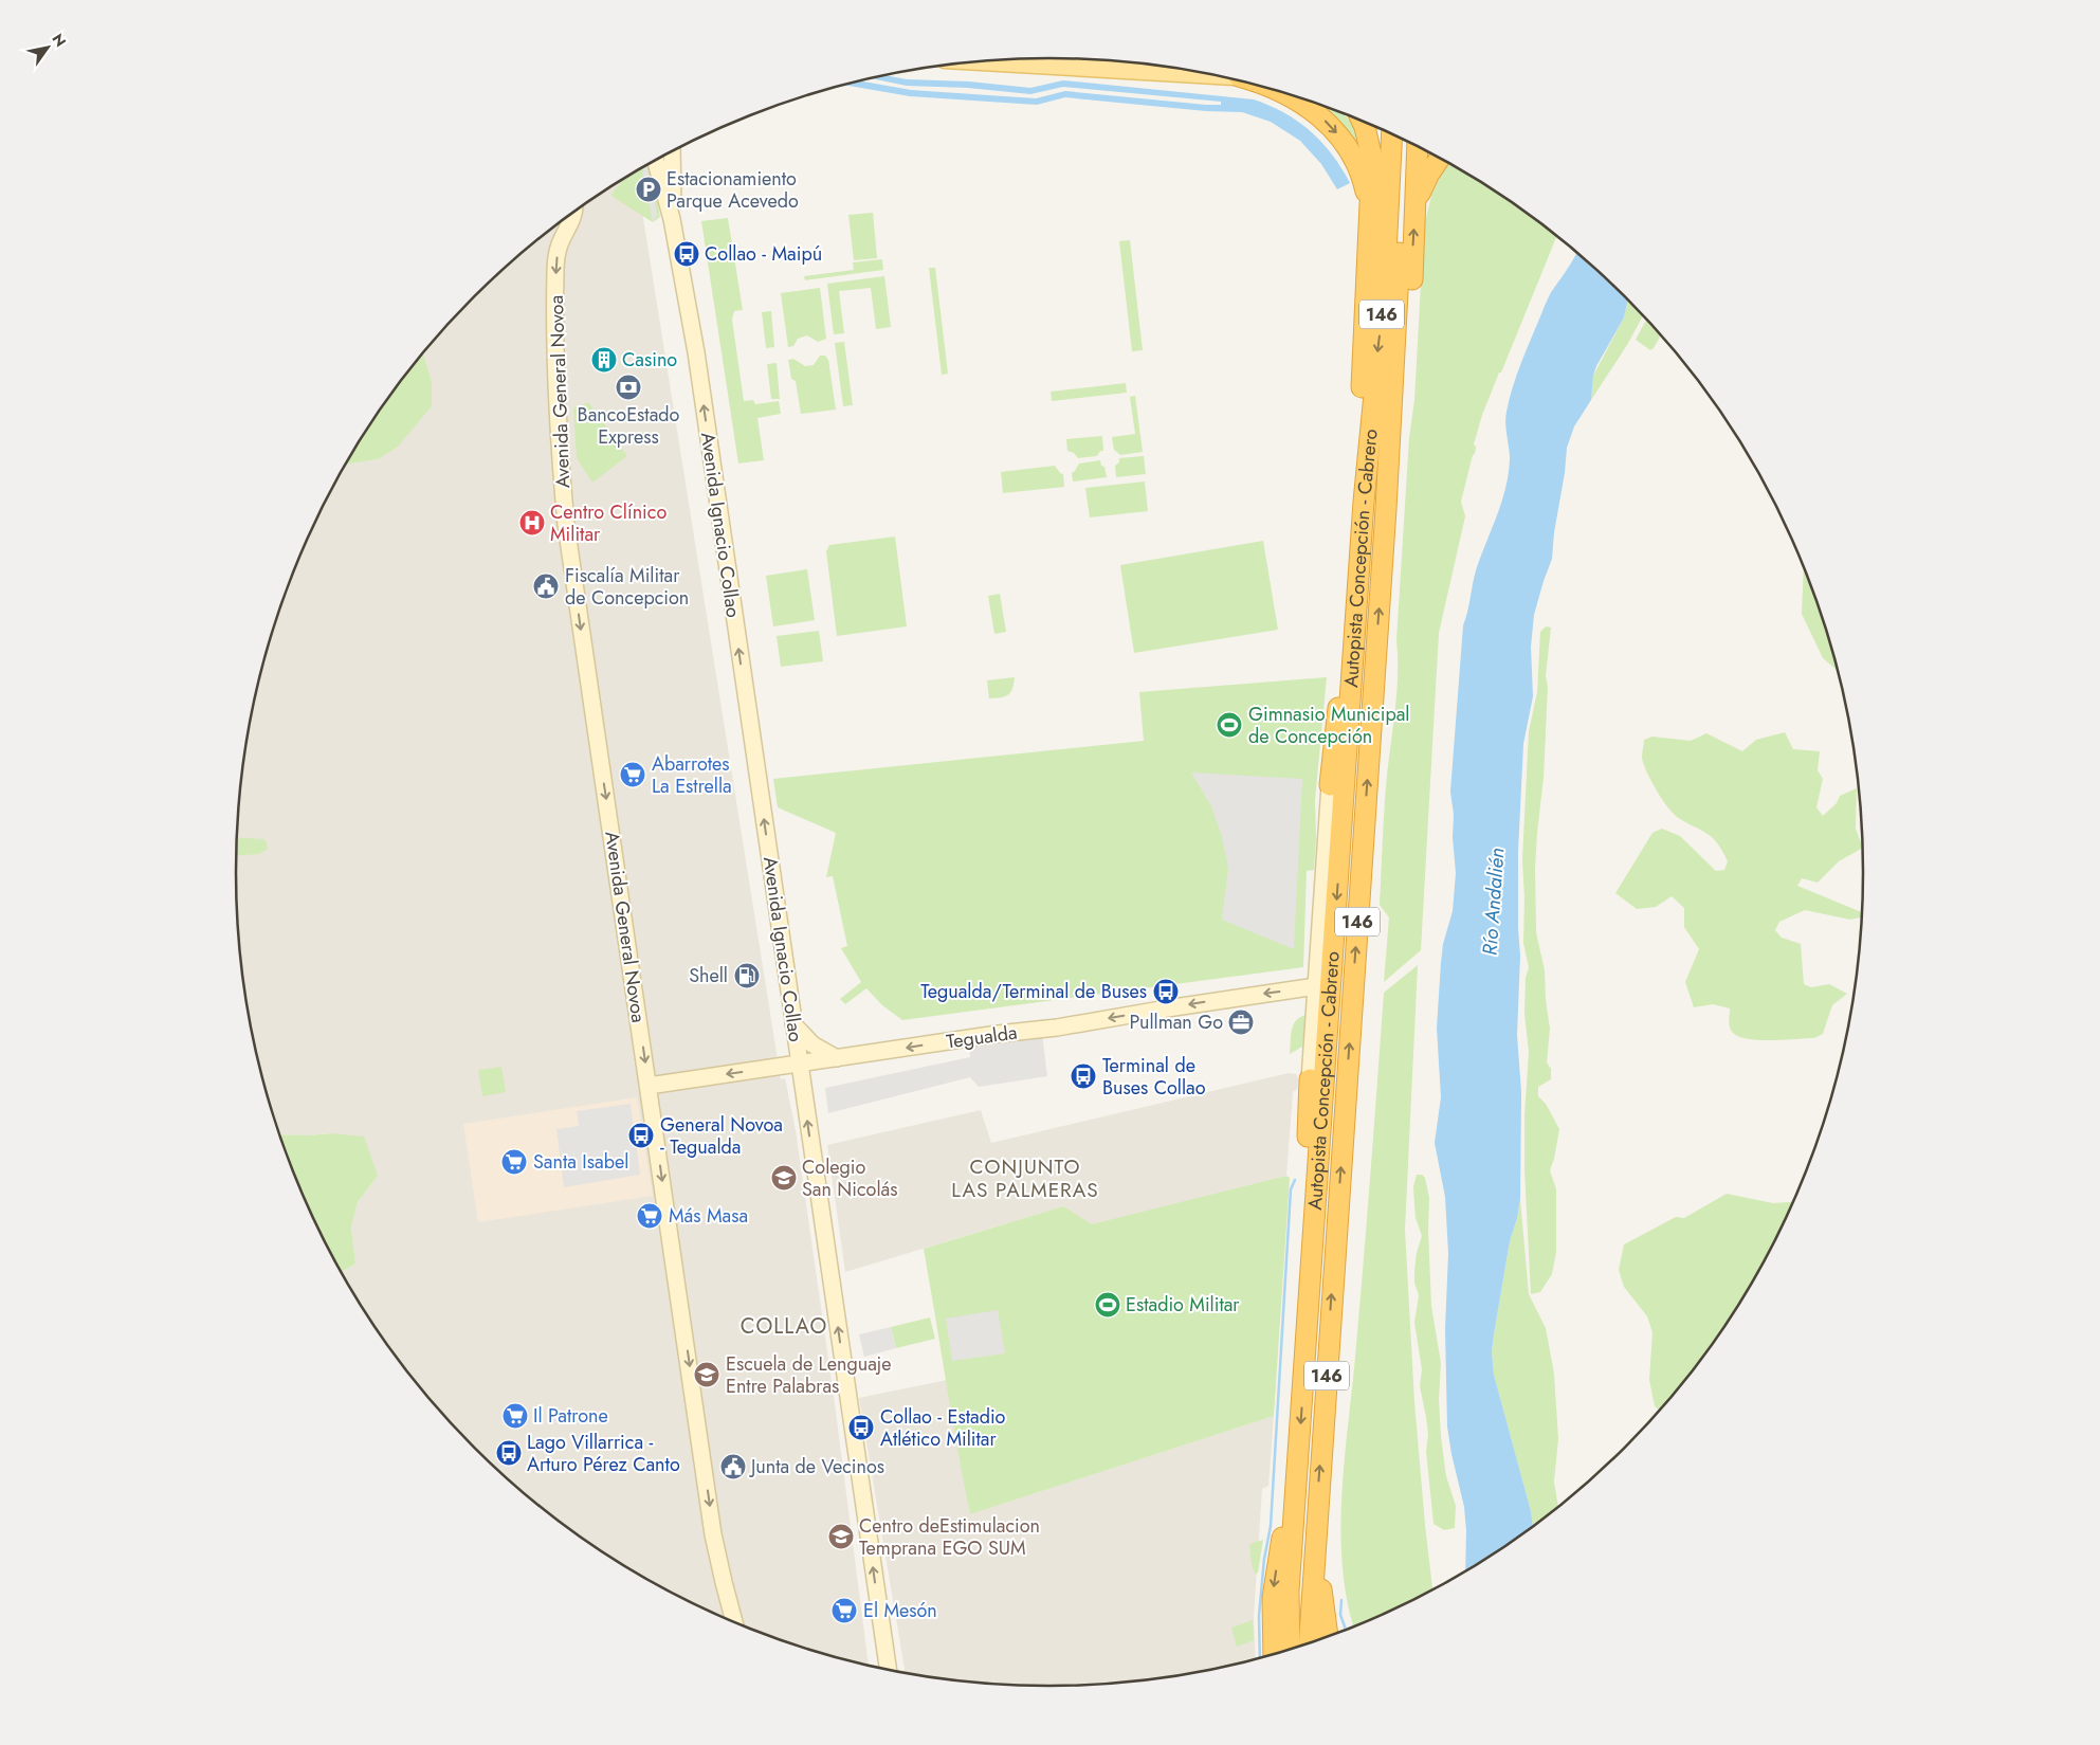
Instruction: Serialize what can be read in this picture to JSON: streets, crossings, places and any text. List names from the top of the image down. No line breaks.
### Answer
{"streets":{"highway":["146","Autopista Concepción - Cabrero"],"main road":["Avenida General Novoa","Avenida Ignacio Collao","Tegualda"]},"crossings":[["Avenida General Novoa","Tegualda"],["Avenida Ignacio Collao","Tegualda"]],"one_way":["Avenida General Novoa","Avenida Ignacio Collao","Tegualda"],"districts":["CONJUNTO LAS PALMERAS","COLLAO"],"water":["Río Andalién"],"places":{"parking":["Estacionamiento Parque Acevedo"],"bus stop":["Collao - Maipú","Tegualda/Terminal de Buses","Terminal de Buses Collao","General Novoa - Tegualda","Collao - Estadio Atlético Militar","Lago Villarrica - Arturo Pérez Canto"],"building":["Casino"],"bank":["BancoEstado Express"],"hospital":["Centro Clínico Militar"],"public building":["Fiscalía Militar de Concepcion","Junta de Vecinos"],"sports":["Gimnasio Municipal de Concepción","Estadio Militar"],"supermarket":["Abarrotes La Estrella","Santa Isabel","Más Masa","Il Patrone","El Mesón"],"fuel station":["Shell"],"office":["Pullman Go"],"school or university":["Colegio San Nicolás","Escuela de Lenguaje Entre Palabras","Centro deEstimulacion Temprana EGO SUM"]},"north":"top right"}
